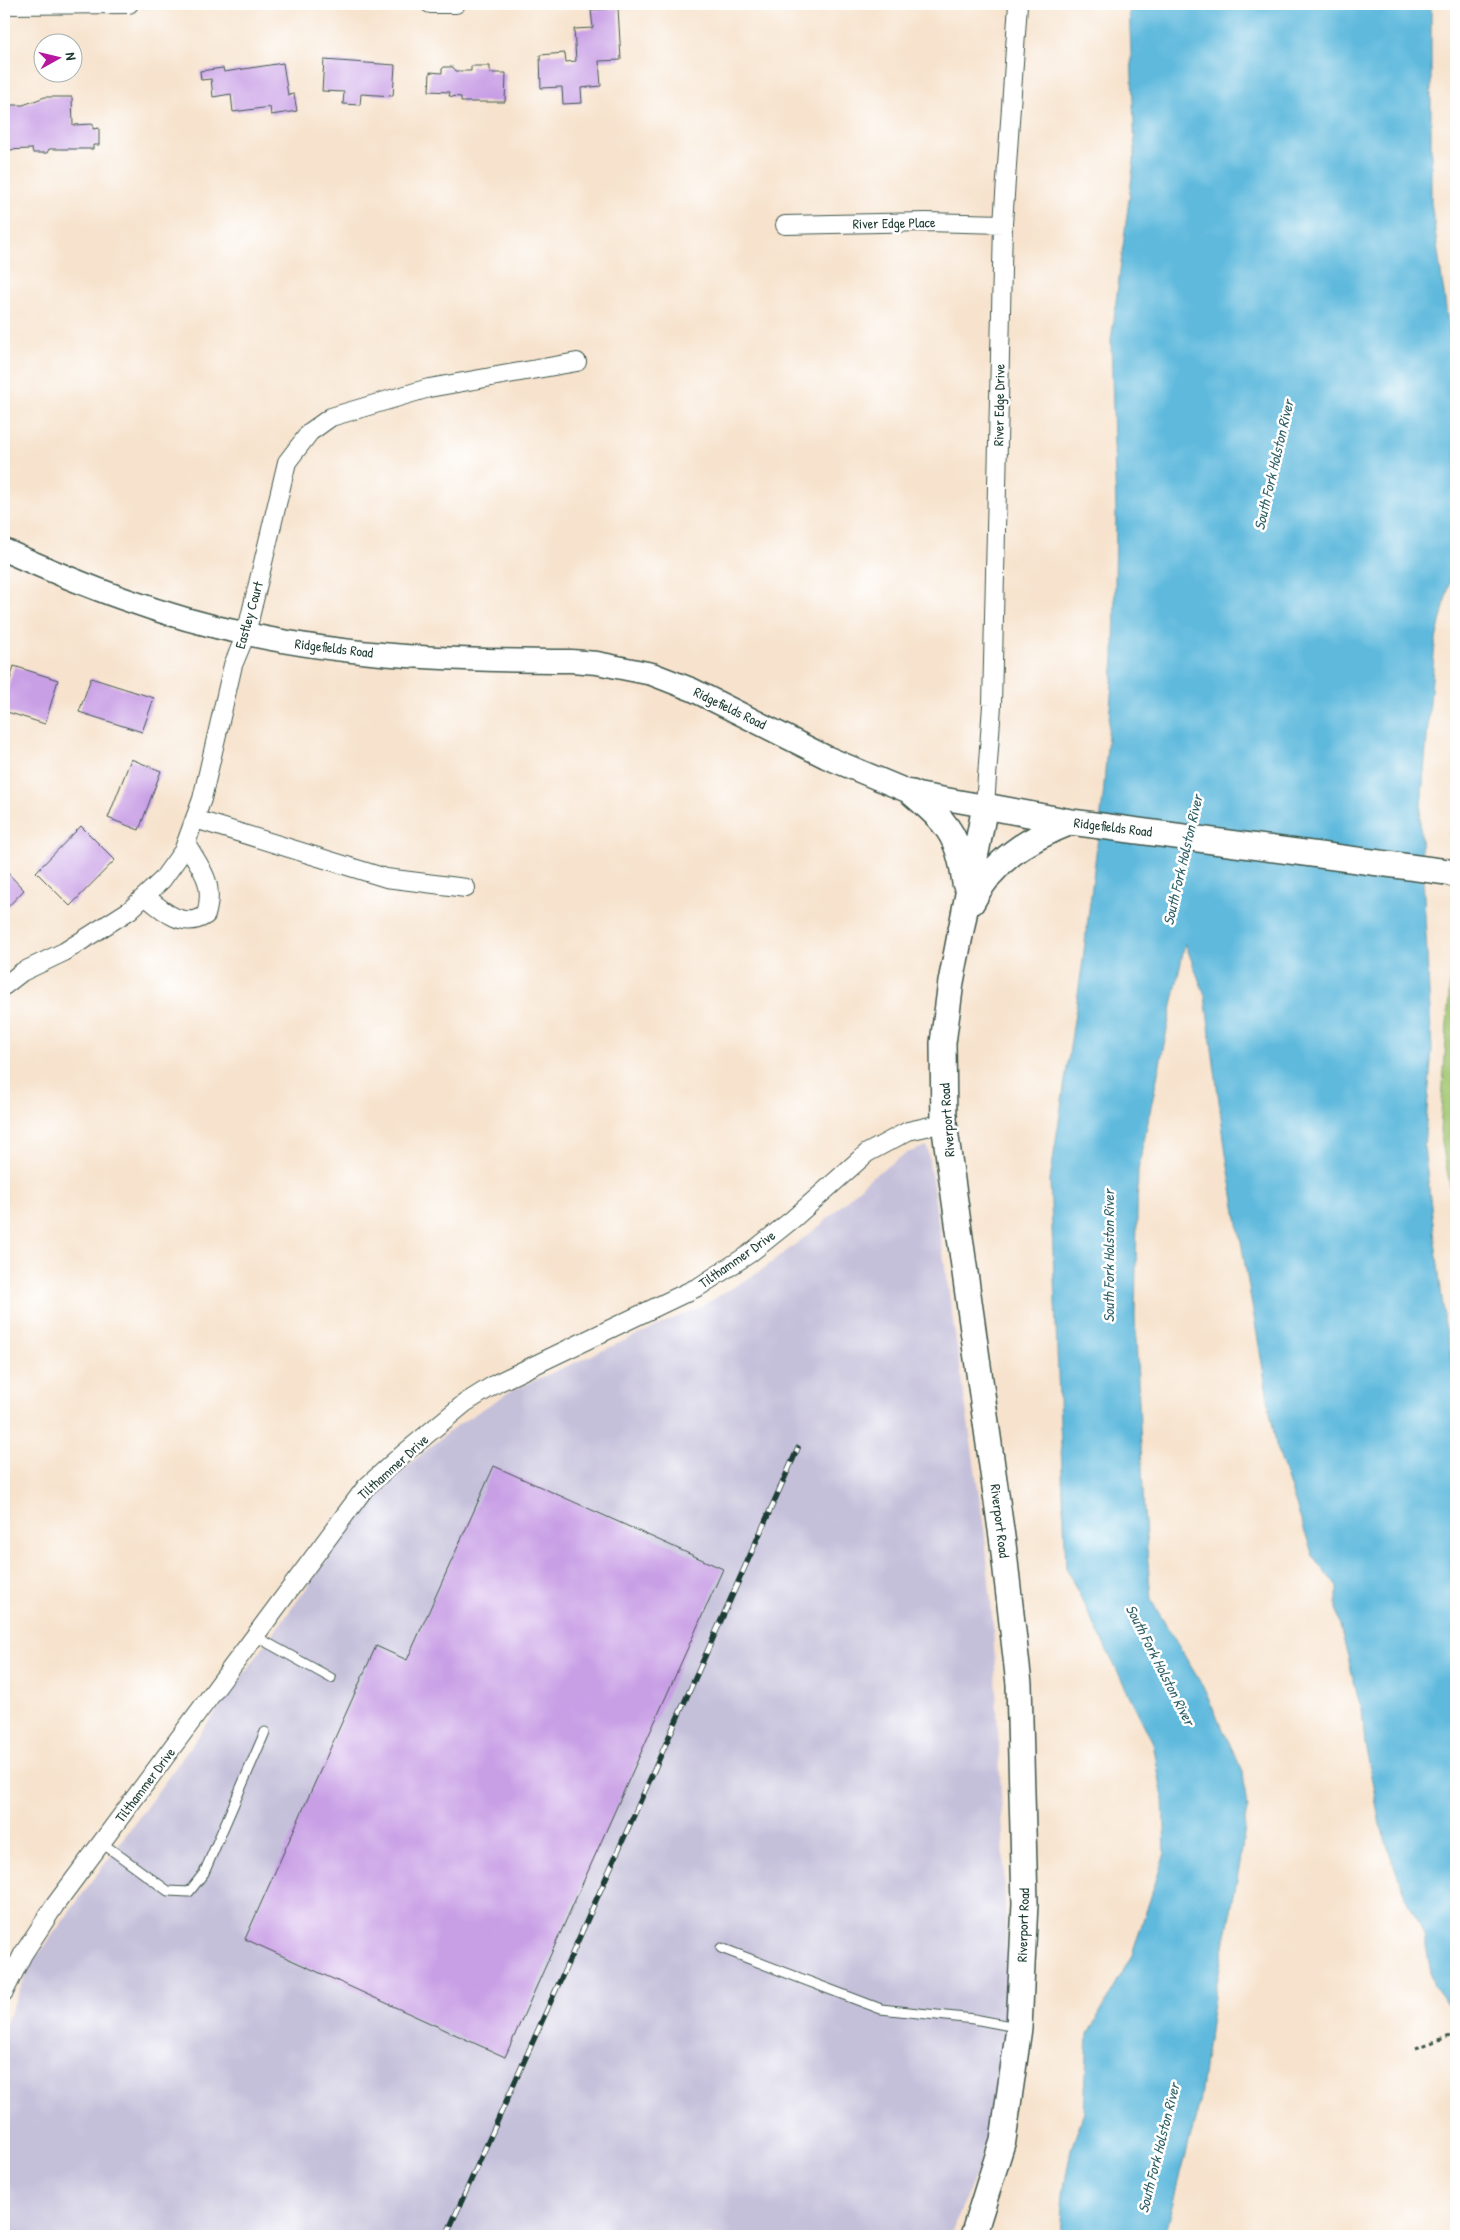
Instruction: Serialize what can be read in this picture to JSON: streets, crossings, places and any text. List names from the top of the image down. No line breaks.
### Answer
{"streets":{"main road":["Ridgefields Road","Riverport Road"],"street":["River Edge Place","River Edge Drive","Eastley Court","Tilthammer Drive"]},"crossings":[["River Edge Place","River Edge Drive"],["River Edge Drive","Ridgefields Road"],["River Edge Drive","Riverport Road"],["Eastley Court","Ridgefields Road"],["Ridgefields Road","Riverport Road"],["Riverport Road","Tilthammer Drive"]],"water":["South Fork Holston River"],"north":"right"}
